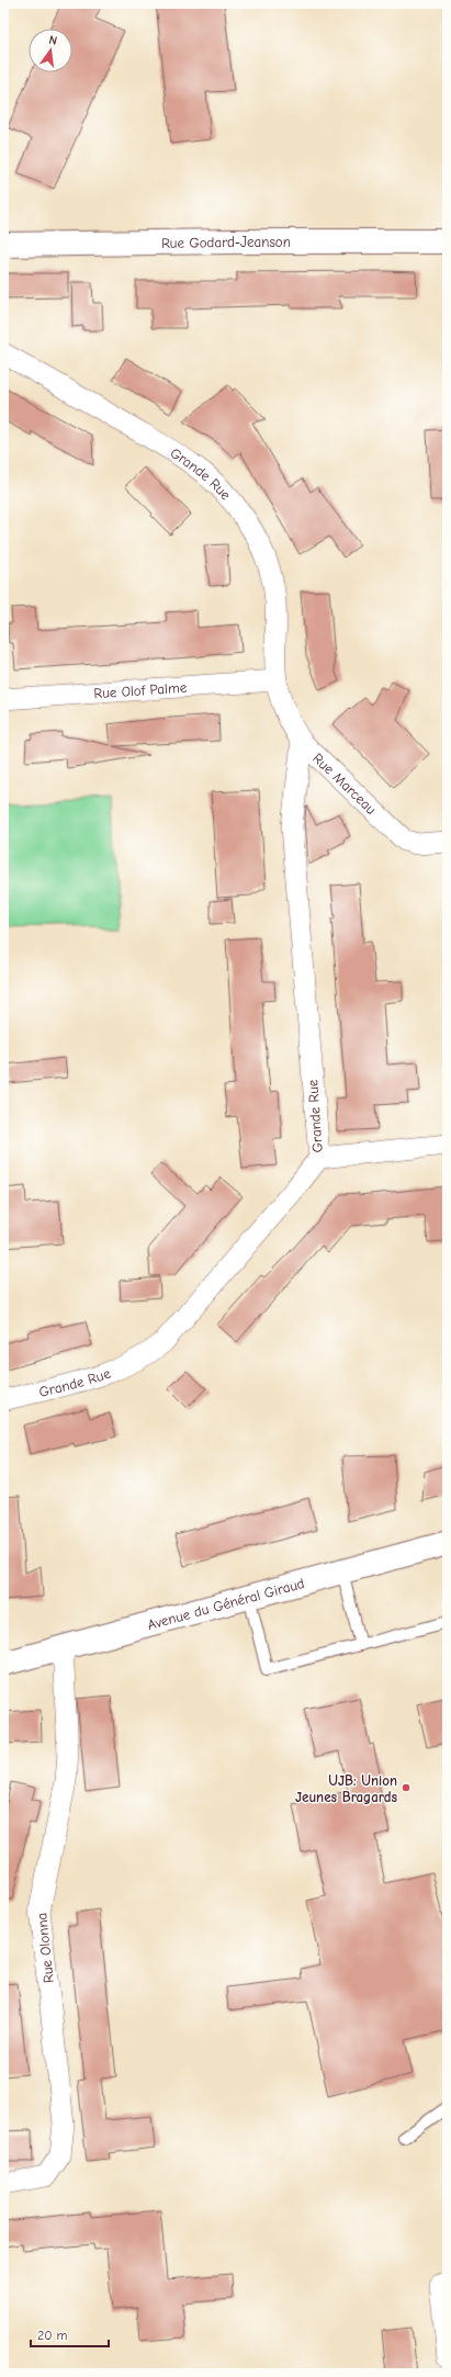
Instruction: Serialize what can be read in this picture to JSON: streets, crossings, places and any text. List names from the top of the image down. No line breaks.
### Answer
{"streets":{"main road":["Rue Godard-Jeanson","Avenue du Général Giraud"],"street":["Grande Rue","Rue Olof Palme","Rue Marceau","Rue Olonna"]},"crossings":[["Grande Rue","Rue Olof Palme"],["Grande Rue","Rue Marceau"],["Rue Olof Palme","Rue Marceau"],["Avenue du Général Giraud","Rue Olonna"]],"places":["UJB: Union Jeunes Bragards"],"scale_bar":"20 m","north":"top"}
